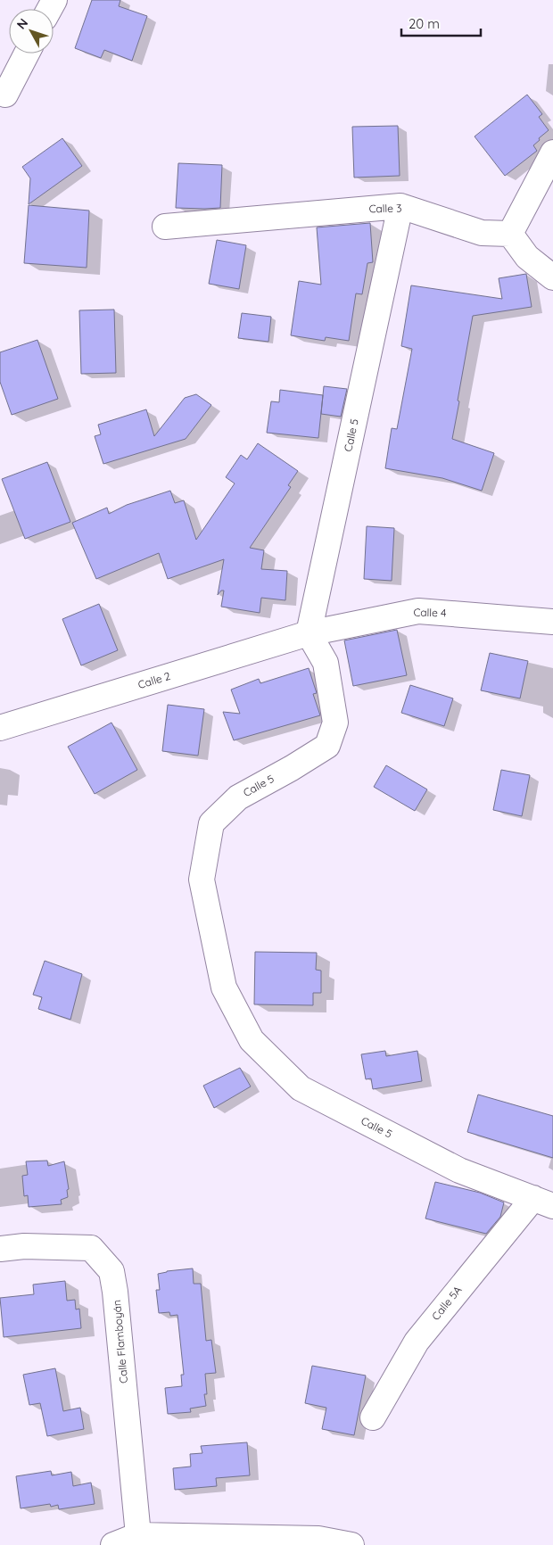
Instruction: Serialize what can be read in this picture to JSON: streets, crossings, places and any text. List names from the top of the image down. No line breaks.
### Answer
{"streets":{"street":["Calle 3","Calle 5","Calle 4","Calle 2","Calle 5A","Calle Flamboyán"]},"crossings":[["Calle 3","Calle 5"],["Calle 5","Calle 4"],["Calle 5","Calle 2"],["Calle 5","Calle 5A"],["Calle 4","Calle 2"]],"scale_bar":"20 m","north":"top left"}
